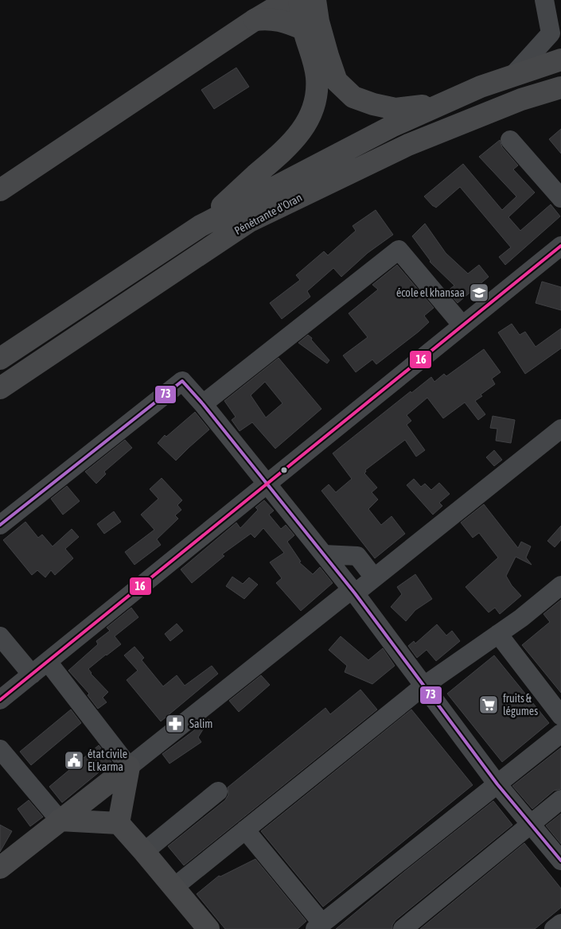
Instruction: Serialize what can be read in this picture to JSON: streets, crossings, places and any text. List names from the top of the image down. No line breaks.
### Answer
{"streets":{"main road":["Pénétrante d'Oran"]},"places":{"school or university":["école el khansaa"],"supermarket":["fruits & légumes"],"pharmacy":["Salim"],"public building":["état civile El karma"]},"lines":["transit line 16","transit line 73"]}
